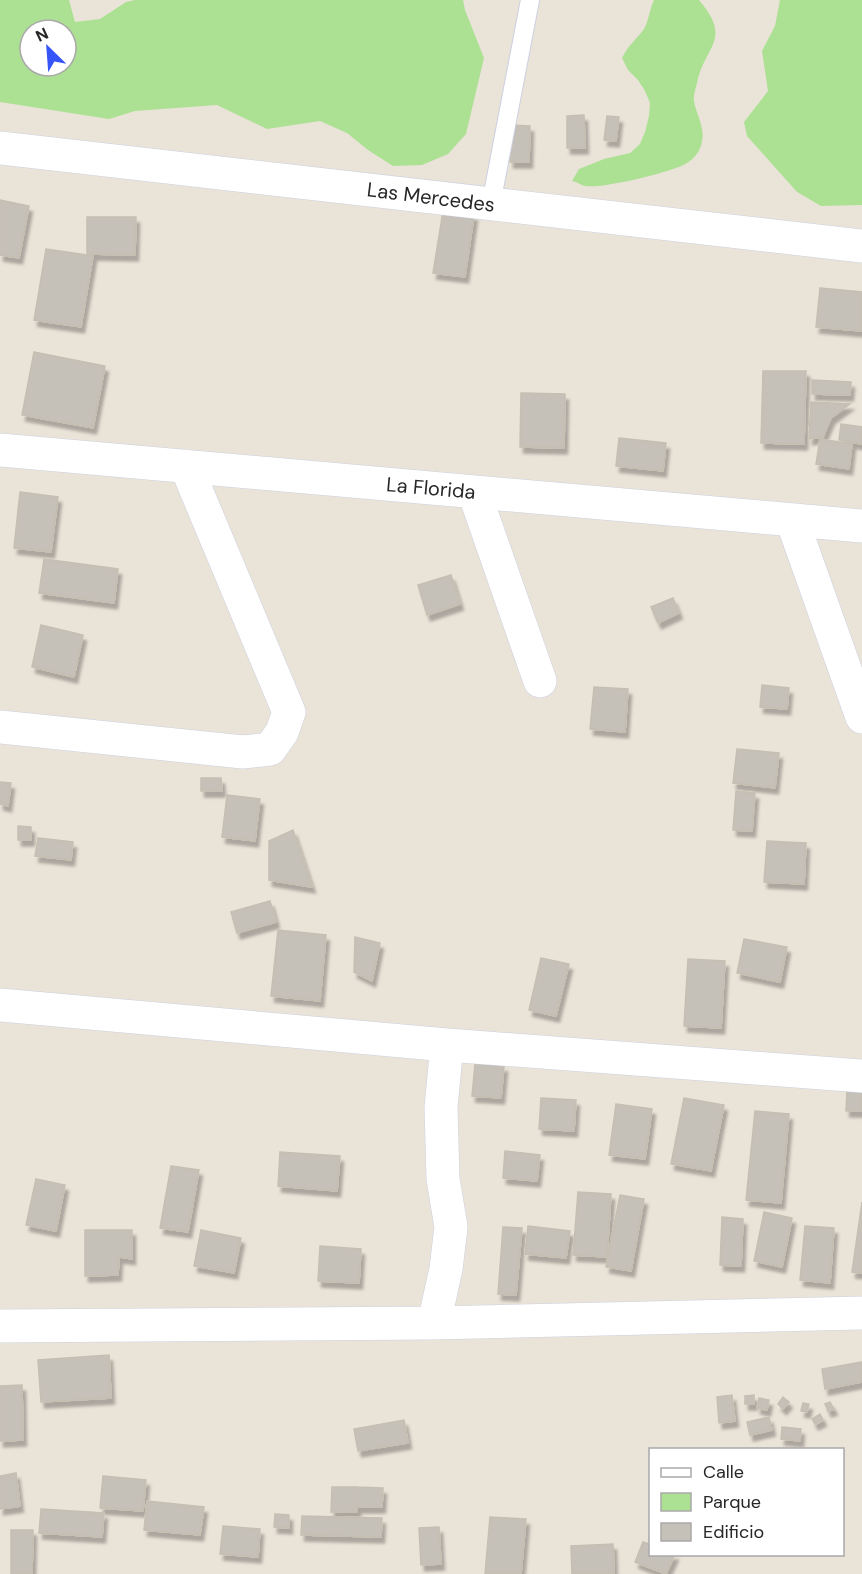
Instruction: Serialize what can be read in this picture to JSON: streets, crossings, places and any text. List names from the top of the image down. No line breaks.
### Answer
{"streets":{"street":["Las Mercedes","La Florida"]},"legend":["Calle","Parque","Edificio"],"north":"top left"}
